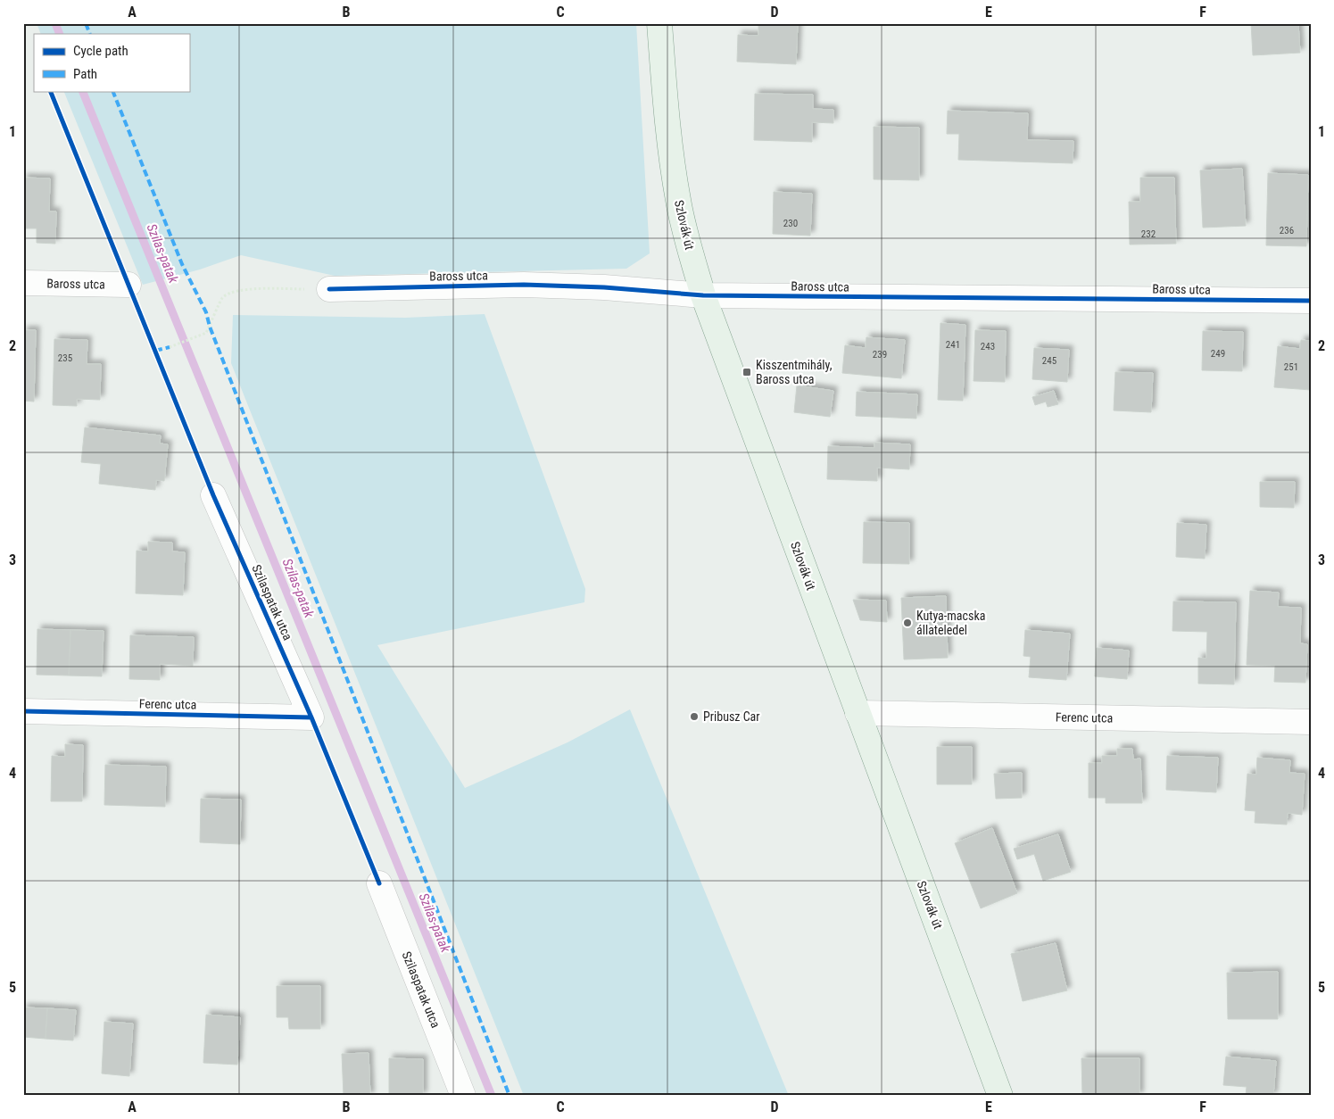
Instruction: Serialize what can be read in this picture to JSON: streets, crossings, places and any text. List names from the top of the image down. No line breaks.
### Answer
{"streets":{"main road":["Szlovák út"],"street":["Baross utca","Szilaspatak utca","Ferenc utca"]},"crossings":[["Szlovák út","Baross utca"],["Szlovák út","Ferenc utca"],["Szilaspatak utca","Ferenc utca"]],"water":["Szilas-patak"],"places":{"transit":["Kisszentmihály, Baross utca"],"other":["Kutya-macska állateledel","Pribusz Car"]},"house_numbers":["230","236","232","241","243","249","239","235","245","251"],"legend":["Cycle path","Path"],"grid":{"columns":["A","B","C","D","E","F"],"rows":["1","2","3","4","5"]}}
